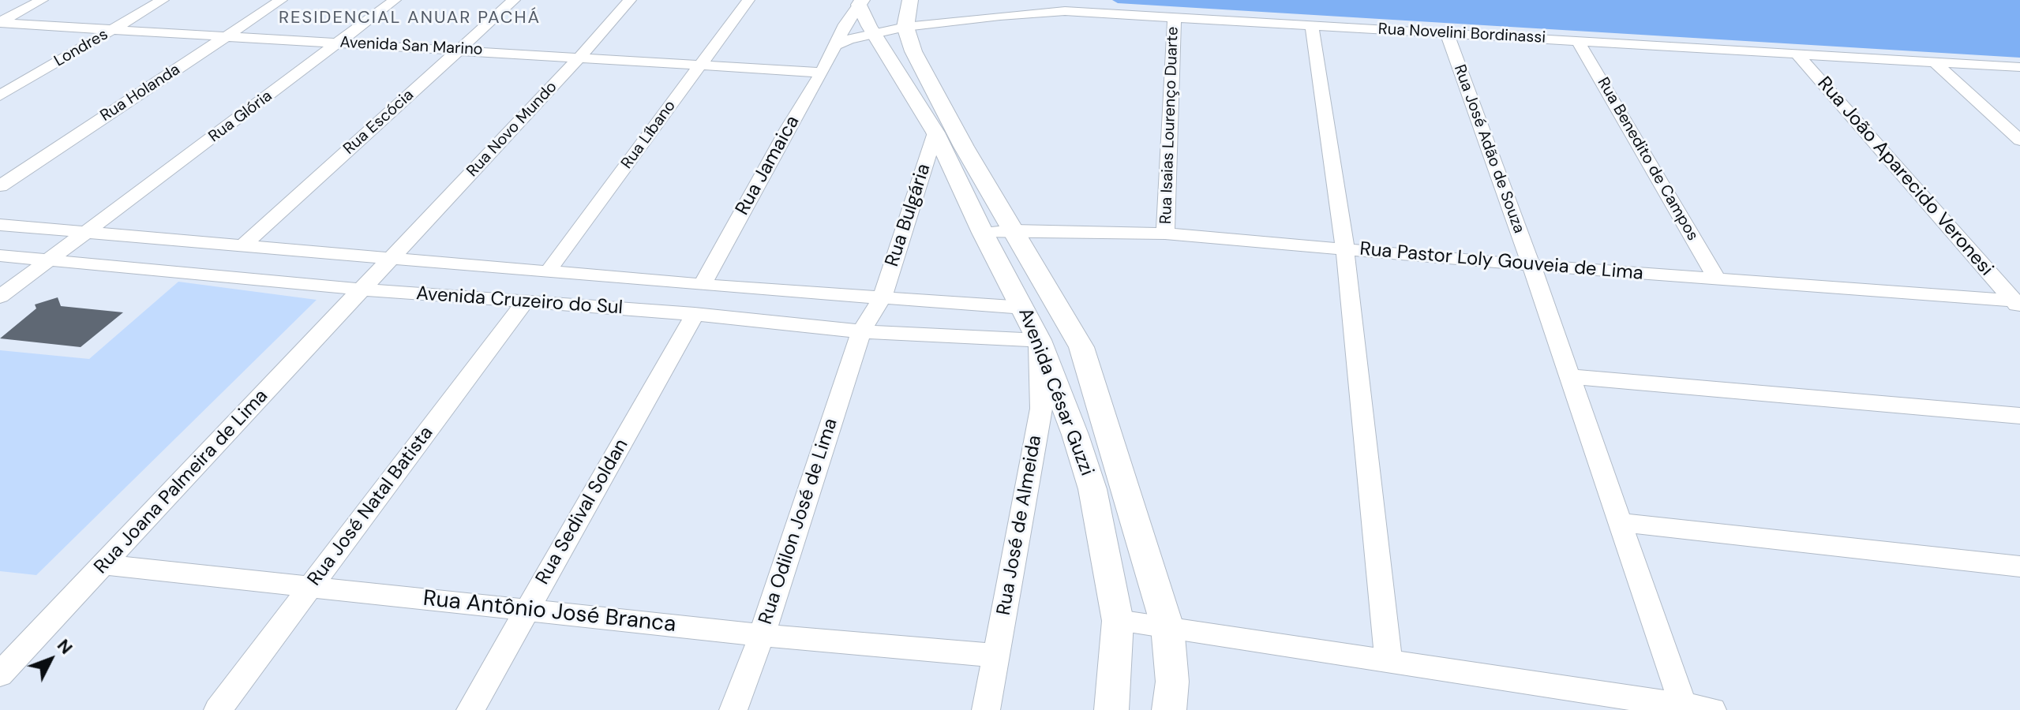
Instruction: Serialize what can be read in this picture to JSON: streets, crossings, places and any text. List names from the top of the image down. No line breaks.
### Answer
{"streets":{"street":["Rua Novelini Bordinassi","Avenida San Marino","Londres","Rua Holanda","Rua Glória","Rua Escócia","Rua Isaias Lourenço Duarte","Rua Novo Mundo","Rua Líbano","Rua José Adão de Souza","Rua Benedito de Campos","Rua Jamaica","Rua João Aparecido Veronesi","Rua Bulgária","Rua Pastor Loly Gouveia de Lima","Avenida Cruzeiro do Sul","Avenida César Guzzi","Rua Joana Palmeira de Lima","Rua José Natal Batista","Rua Sedival Soldan","Rua Odilon José de Lima","Rua José de Almeida","Rua Antônio José Branca"]},"crossings":[["Rua Novelini Bordinassi","Rua Isaias Lourenço Duarte"],["Rua Novelini Bordinassi","Rua José Adão de Souza"],["Rua Novelini Bordinassi","Rua Benedito de Campos"],["Rua Novelini Bordinassi","Rua João Aparecido Veronesi"],["Rua Novelini Bordinassi","Avenida César Guzzi"],["Avenida San Marino","Londres"],["Avenida San Marino","Rua Holanda"],["Avenida San Marino","Rua Glória"],["Avenida San Marino","Rua Escócia"],["Avenida San Marino","Rua Novo Mundo"],["Avenida San Marino","Rua Líbano"],["Avenida San Marino","Rua Jamaica"],["Rua Glória","Avenida Cruzeiro do Sul"],["Rua Escócia","Avenida Cruzeiro do Sul"],["Rua Isaias Lourenço Duarte","Rua Pastor Loly Gouveia de Lima"],["Rua Novo Mundo","Avenida Cruzeiro do Sul"],["Rua Novo Mundo","Rua Joana Palmeira de Lima"],["Rua Líbano","Avenida Cruzeiro do Sul"],["Rua José Adão de Souza","Rua Pastor Loly Gouveia de Lima"],["Rua Benedito de Campos","Rua Pastor Loly Gouveia de Lima"],["Rua Jamaica","Avenida Cruzeiro do Sul"],["Rua Jamaica","Avenida César Guzzi"],["Rua João Aparecido Veronesi","Rua Pastor Loly Gouveia de Lima"],["Rua Bulgária","Avenida Cruzeiro do Sul"],["Rua Bulgária","Avenida César Guzzi"],["Rua Bulgária","Rua Odilon José de Lima"],["Rua Pastor Loly Gouveia de Lima","Avenida César Guzzi"],["Avenida Cruzeiro do Sul","Avenida César Guzzi"],["Avenida Cruzeiro do Sul","Rua Joana Palmeira de Lima"],["Avenida Cruzeiro do Sul","Rua José Natal Batista"],["Avenida Cruzeiro do Sul","Rua Sedival Soldan"],["Avenida Cruzeiro do Sul","Rua Odilon José de Lima"],["Avenida Cruzeiro do Sul","Rua José de Almeida"],["Avenida César Guzzi","Rua José de Almeida"],["Rua Joana Palmeira de Lima","Rua Antônio José Branca"],["Rua José Natal Batista","Rua Antônio José Branca"],["Rua Sedival Soldan","Rua Antônio José Branca"],["Rua Odilon José de Lima","Rua Antônio José Branca"],["Rua José de Almeida","Rua Antônio José Branca"]],"districts":["RESIDENCIAL ANUAR PACHÁ"],"north":"top right"}
